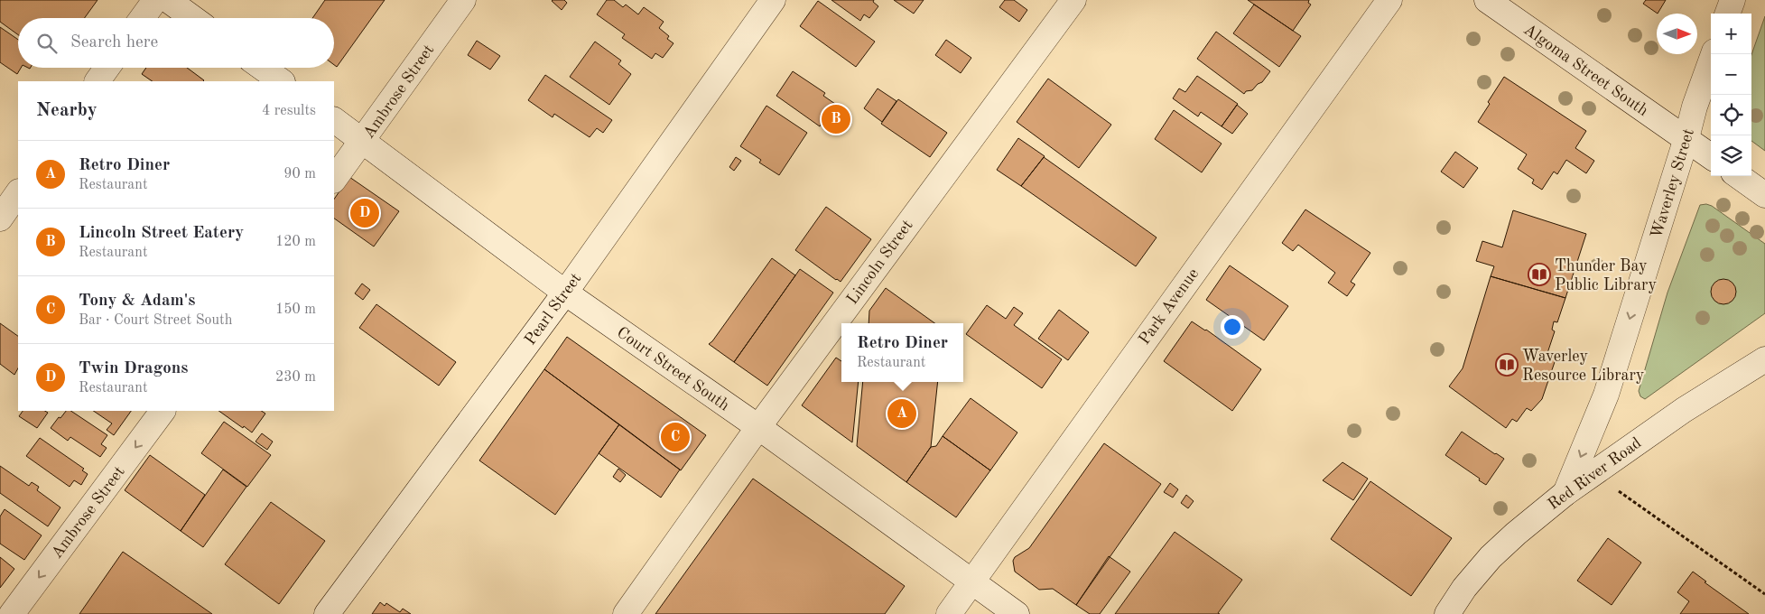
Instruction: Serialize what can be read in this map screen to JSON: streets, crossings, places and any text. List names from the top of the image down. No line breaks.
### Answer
{"streets":{"street":["Algoma Street South","Ambrose Street","Waverley Street","Lincoln Street","Park Avenue","Pearl Street","Court Street South","Red River Road"]},"crossings":[["Algoma Street South","Waverley Street"],["Ambrose Street","Court Street South"],["Waverley Street","Red River Road"],["Lincoln Street","Court Street South"],["Park Avenue","Court Street South"],["Pearl Street","Court Street South"]],"one_way":["Ambrose Street","Waverley Street"],"places":{"library":["Thunder Bay Public Library","Waverley Resource Library"]},"north":"right","page":{"map_buttons":["+","−"],"search":"Search here","heading":["Nearby","4 results"],"pins":["B","D","A","C"],"list":[{"mark":"A","name":"Retro Diner","note":"Restaurant","value":"90 m"},{"mark":"B","name":"Lincoln Street Eatery","note":"Restaurant","value":"120 m"},{"mark":"C","name":"Tony & Adam's","note":"Bar · Court Street South","value":"150 m"},{"mark":"D","name":"Twin Dragons","note":"Restaurant","value":"230 m"}],"popup":["Retro Diner","Restaurant"]}}
